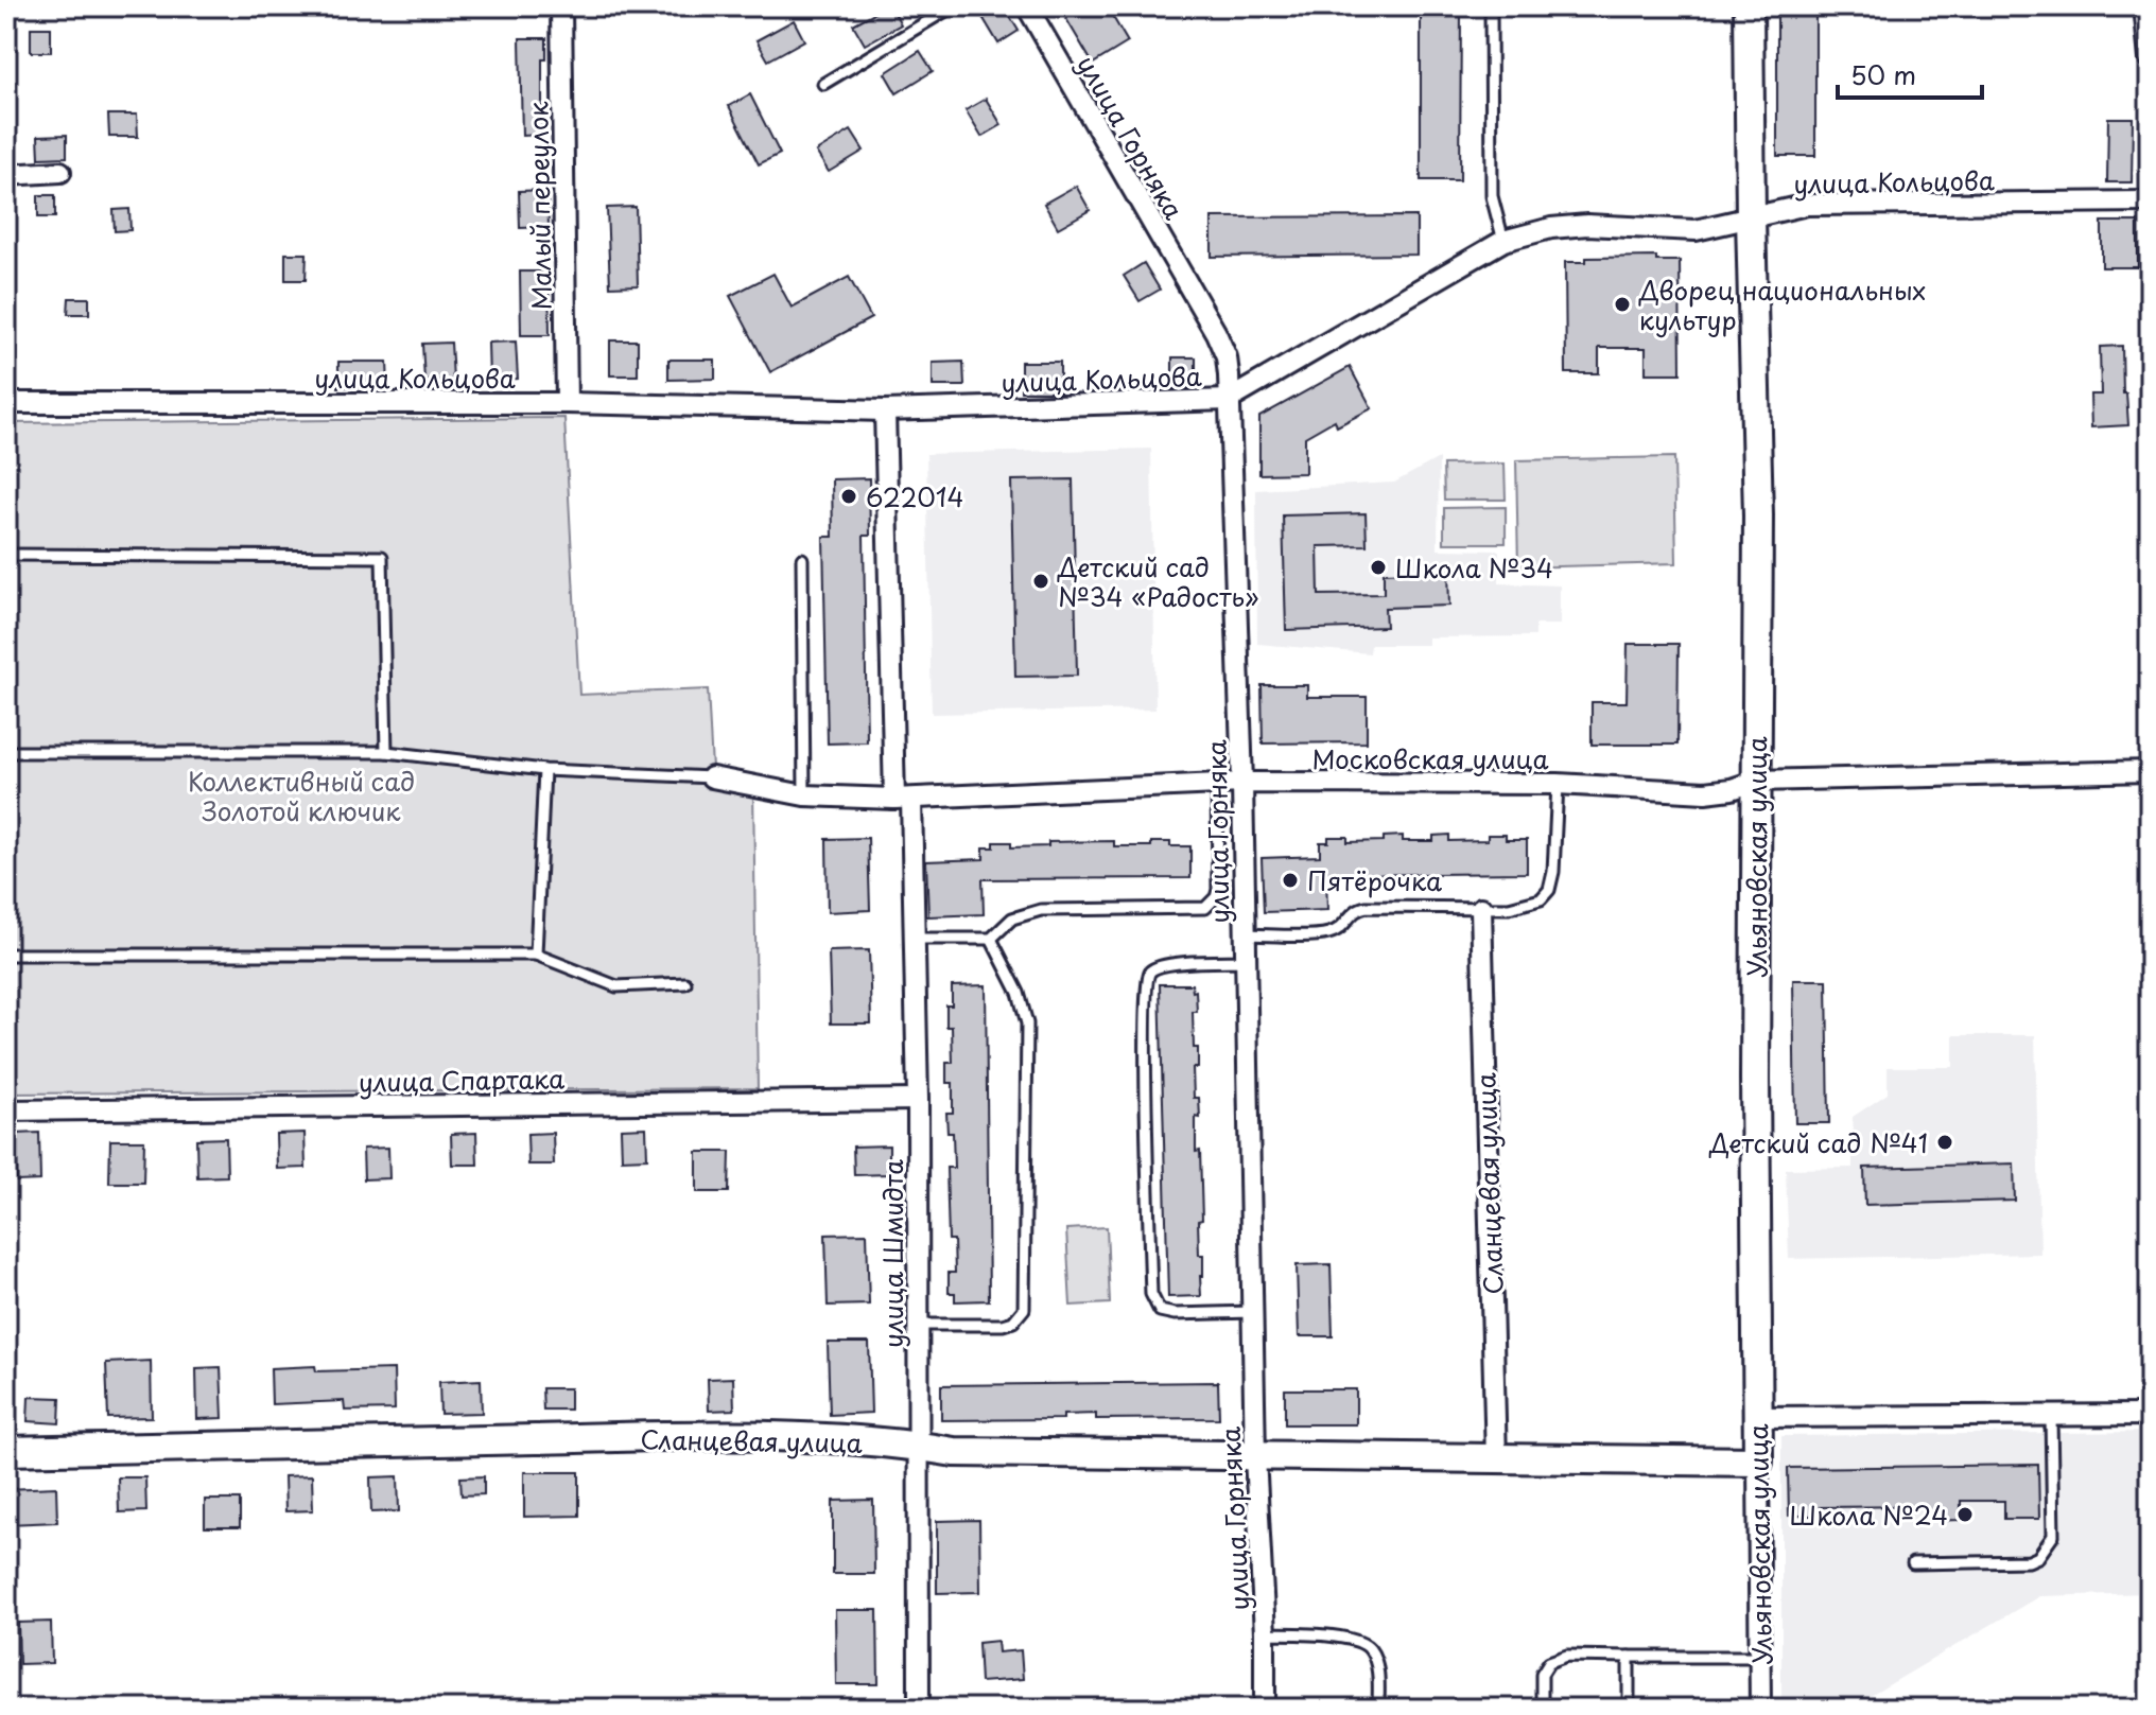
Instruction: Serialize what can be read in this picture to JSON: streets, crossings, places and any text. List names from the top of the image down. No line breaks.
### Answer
{"streets":{"main road":["Ульяновская улица","Сланцевая улица"],"street":["улица Горняка","улица Кольцова","Малый переулок","Московская улица","улица Спартака","улица Шмидта"]},"crossings":[["улица Горняка","улица Кольцова"],["улица Горняка","Московская улица"],["улица Горняка","Сланцевая улица"],["улица Кольцова","Малый переулок"],["улица Кольцова","Ульяновская улица"],["улица Кольцова","улица Шмидта"],["Московская улица","Ульяновская улица"],["Московская улица","улица Шмидта"],["Ульяновская улица","Сланцевая улица"],["улица Спартака","улица Шмидта"],["Сланцевая улица","улица Шмидта"]],"parks":["Коллективный сад Золотой ключик"],"places":["Дворец национальных культур","622014","Школа №34","Детский сад №34 «Радость»","Пятёрочка","Детский сад №41","Школа №24"],"scale_bar":"50 m"}
